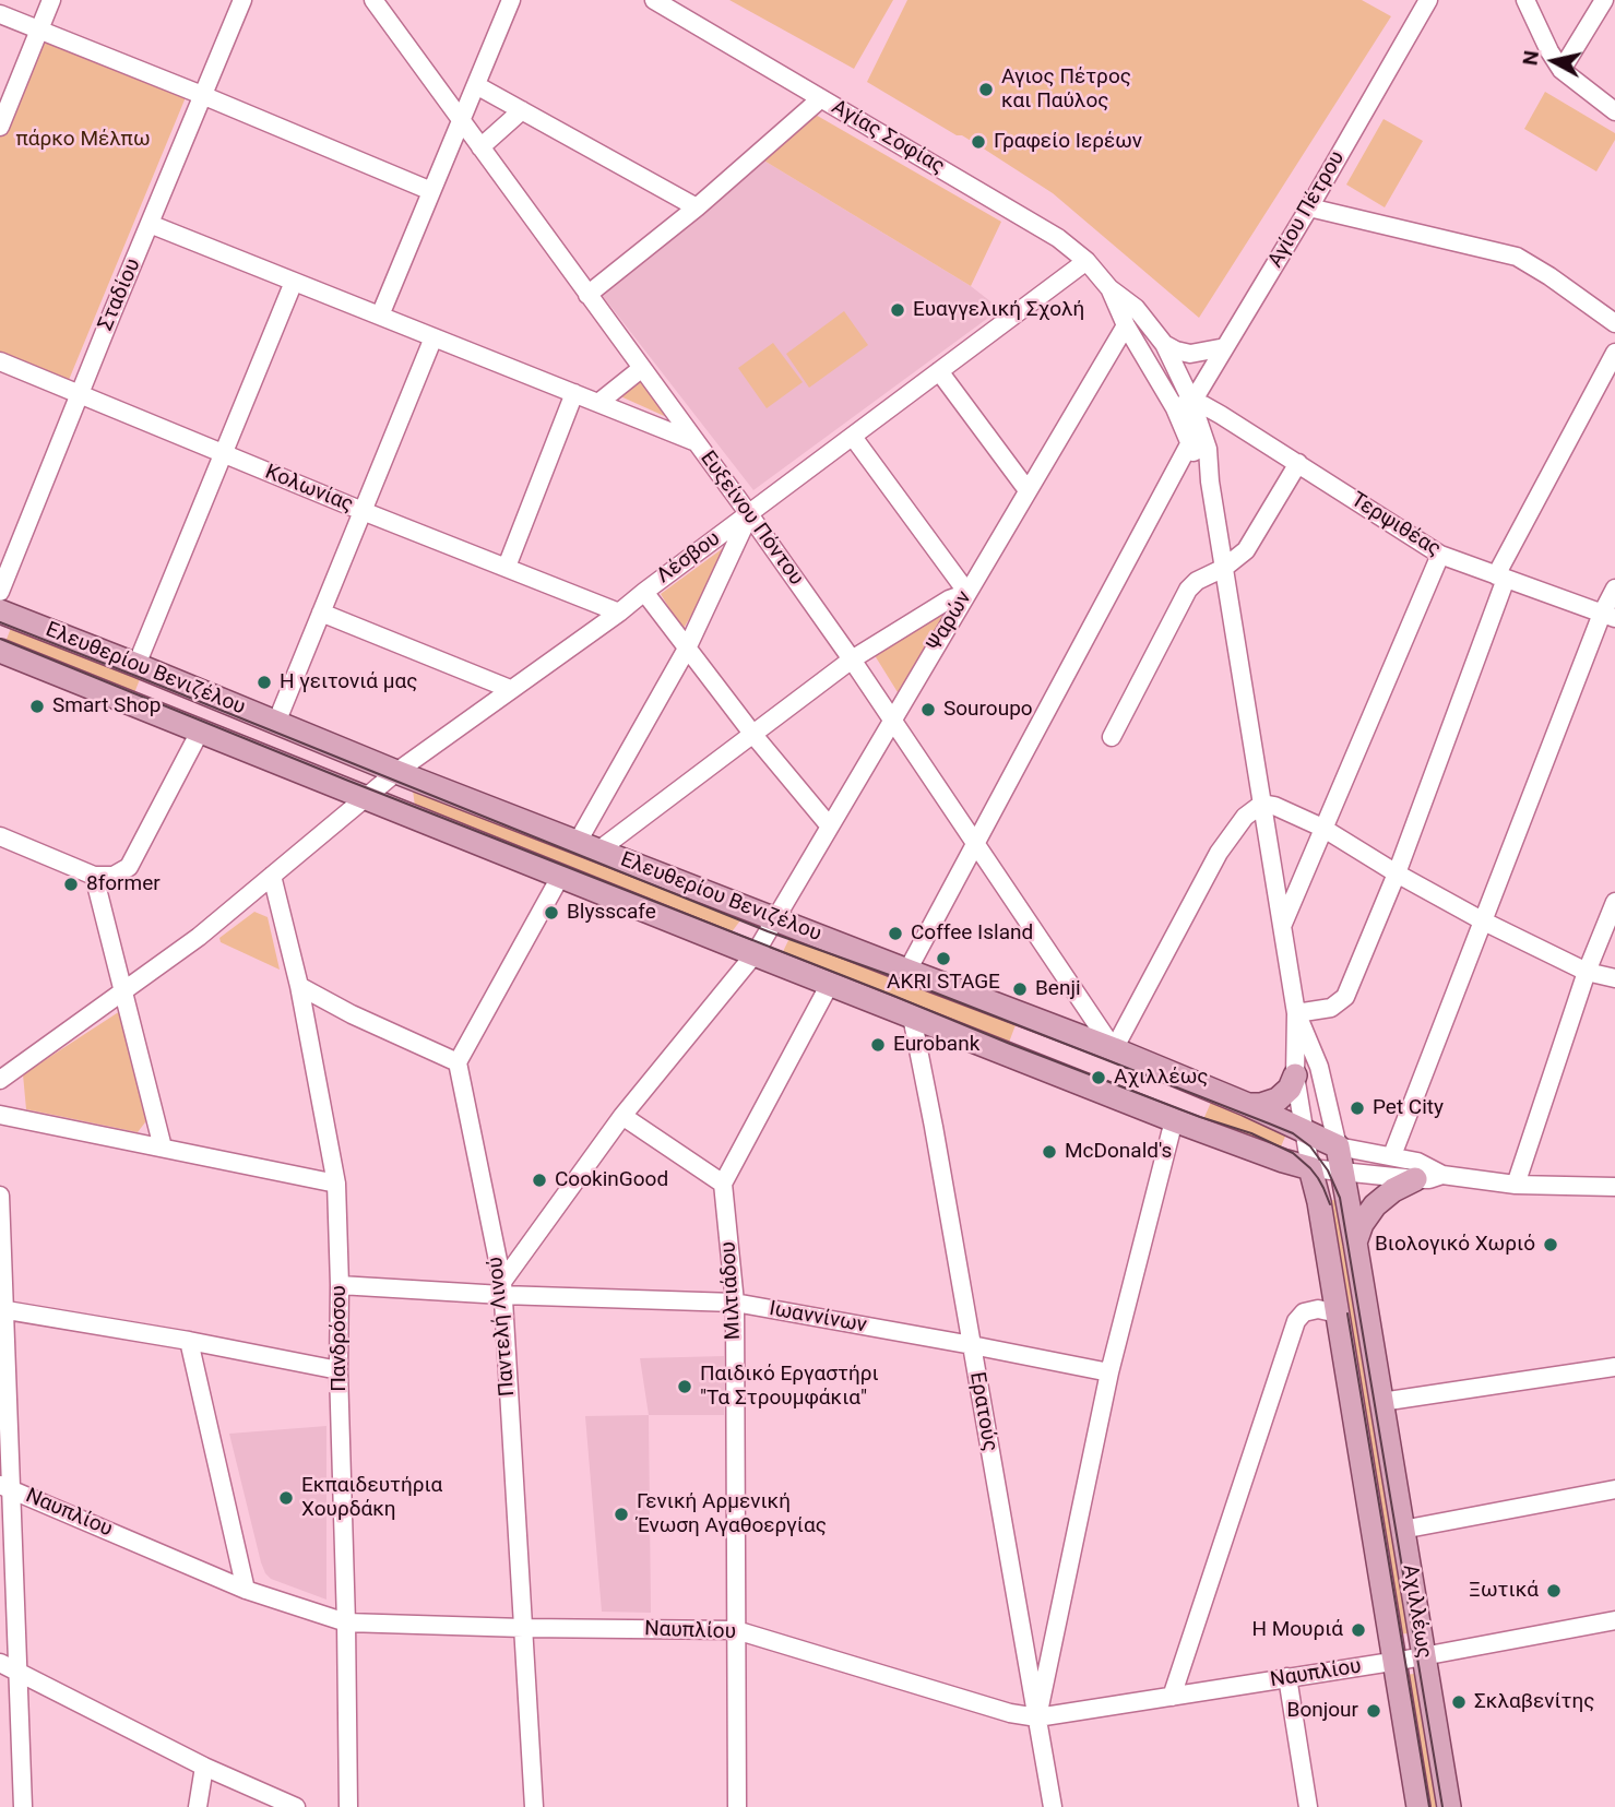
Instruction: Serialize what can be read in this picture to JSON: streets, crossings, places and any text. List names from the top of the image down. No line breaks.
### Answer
{"streets":{"main road":["Ελευθερίου Βενιζέλου","Αχιλλέως"],"street":["Αγίας Σοφίας","Αγίου Πέτρου","Σταδίου","Κολωνίας","Ευξείνου Πόντου","Τερψιθέας","Λέσβου","Ψαρών","Μιλτιάδου","Ιωαννίνων","Παντελή Λινού","Πανδρόσου","Ερατούς","Ναυπλίου"]},"crossings":[["Αγίας Σοφίας","Αγίου Πέτρου"],["Αγίας Σοφίας","Τερψιθέας"],["Αγίας Σοφίας","Λέσβου"],["Αγίας Σοφίας","Ψαρών"],["Αγίας Σοφίας","Αχιλλέως"],["Αγίου Πέτρου","Τερψιθέας"],["Αγίου Πέτρου","Αχιλλέως"],["Σταδίου","Κολωνίας"],["Κολωνίας","Λέσβου"],["Ευξείνου Πόντου","Λέσβου"],["Ευξείνου Πόντου","Ψαρών"],["Ευξείνου Πόντου","Ελευθερίου Βενιζέλου"],["Τερψιθέας","Αχιλλέως"],["Λέσβου","Ελευθερίου Βενιζέλου"],["Λέσβου","Πανδρόσου"],["Ψαρών","Ελευθερίου Βενιζέλου"],["Ψαρών","Ιωαννίνων"],["Ψαρών","Παντελή Λινού"],["Ελευθερίου Βενιζέλου","Ερατούς"],["Ελευθερίου Βενιζέλου","Αχιλλέως"],["Μιλτιάδου","Ιωαννίνων"],["Μιλτιάδου","Ναυπλίου"],["Ιωαννίνων","Παντελή Λινού"],["Ιωαννίνων","Πανδρόσου"],["Ιωαννίνων","Ερατούς"],["Παντελή Λινού","Ναυπλίου"],["Πανδρόσου","Ναυπλίου"],["Ερατούς","Ναυπλίου"],["Ναυπλίου","Αχιλλέως"]],"parks":["πάρκο Μέλπω"],"places":["Αγιος Πέτρος και Παύλος","Γραφείο Ιερέων","Ευαγγελική Σχολή","Η γειτονιά μας","Smart Shop","Souroupo","8former","Blysscafe","Coffee Island","AKRI STAGE","Benji","Eurobank","Αχιλλέως","Pet City","McDonald's","CookinGood","Βιολογικό Χωριό","Παιδικό Εργαστήρι \"Τα Στρουμφάκια\"","Εκπαιδευτήρια Χουρδάκη","Γενική Αρμενική Ένωση Αγαθοεργίας","Ξωτικά","Η Μουριά","Σκλαβενίτης","Bonjour"],"north":"left"}
